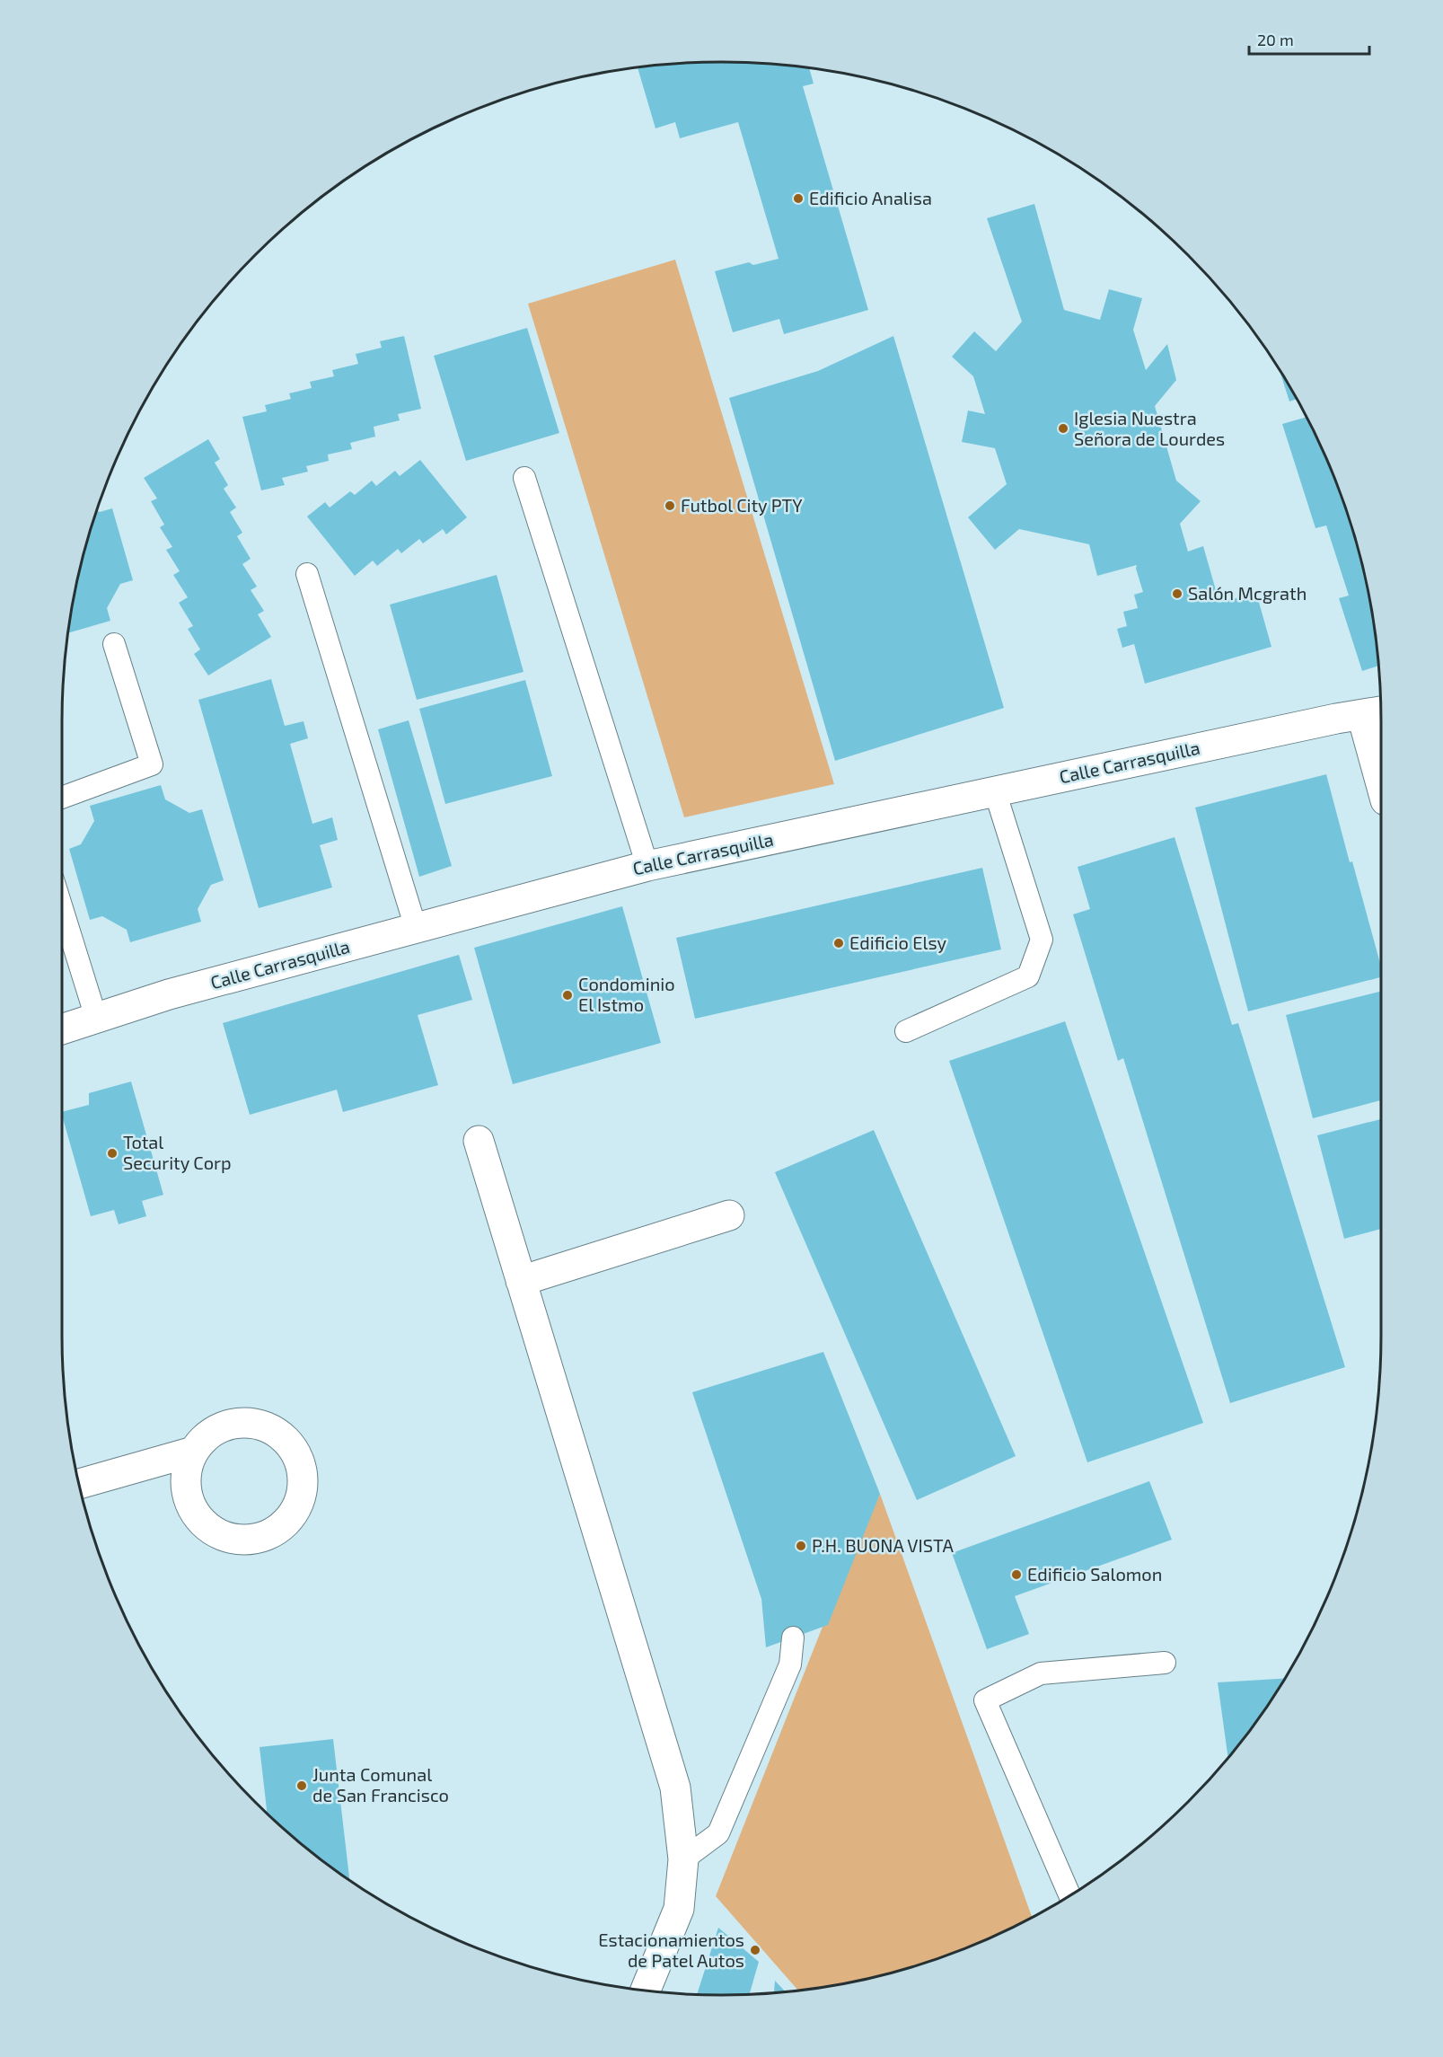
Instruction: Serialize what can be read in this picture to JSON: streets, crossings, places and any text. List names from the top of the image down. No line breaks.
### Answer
{"streets":{"street":["Calle Carrasquilla"]},"places":["Edificio Analisa","Iglesia Nuestra Señora de Lourdes","Futbol City PTY","Salón Mcgrath","Edificio Elsy","Condominio El Istmo","Total Security Corp","P.H. BUONA VISTA","Edificio Salomon","Junta Comunal de San Francisco","Estacionamientos de Patel Autos"],"scale_bar":"20 m"}
